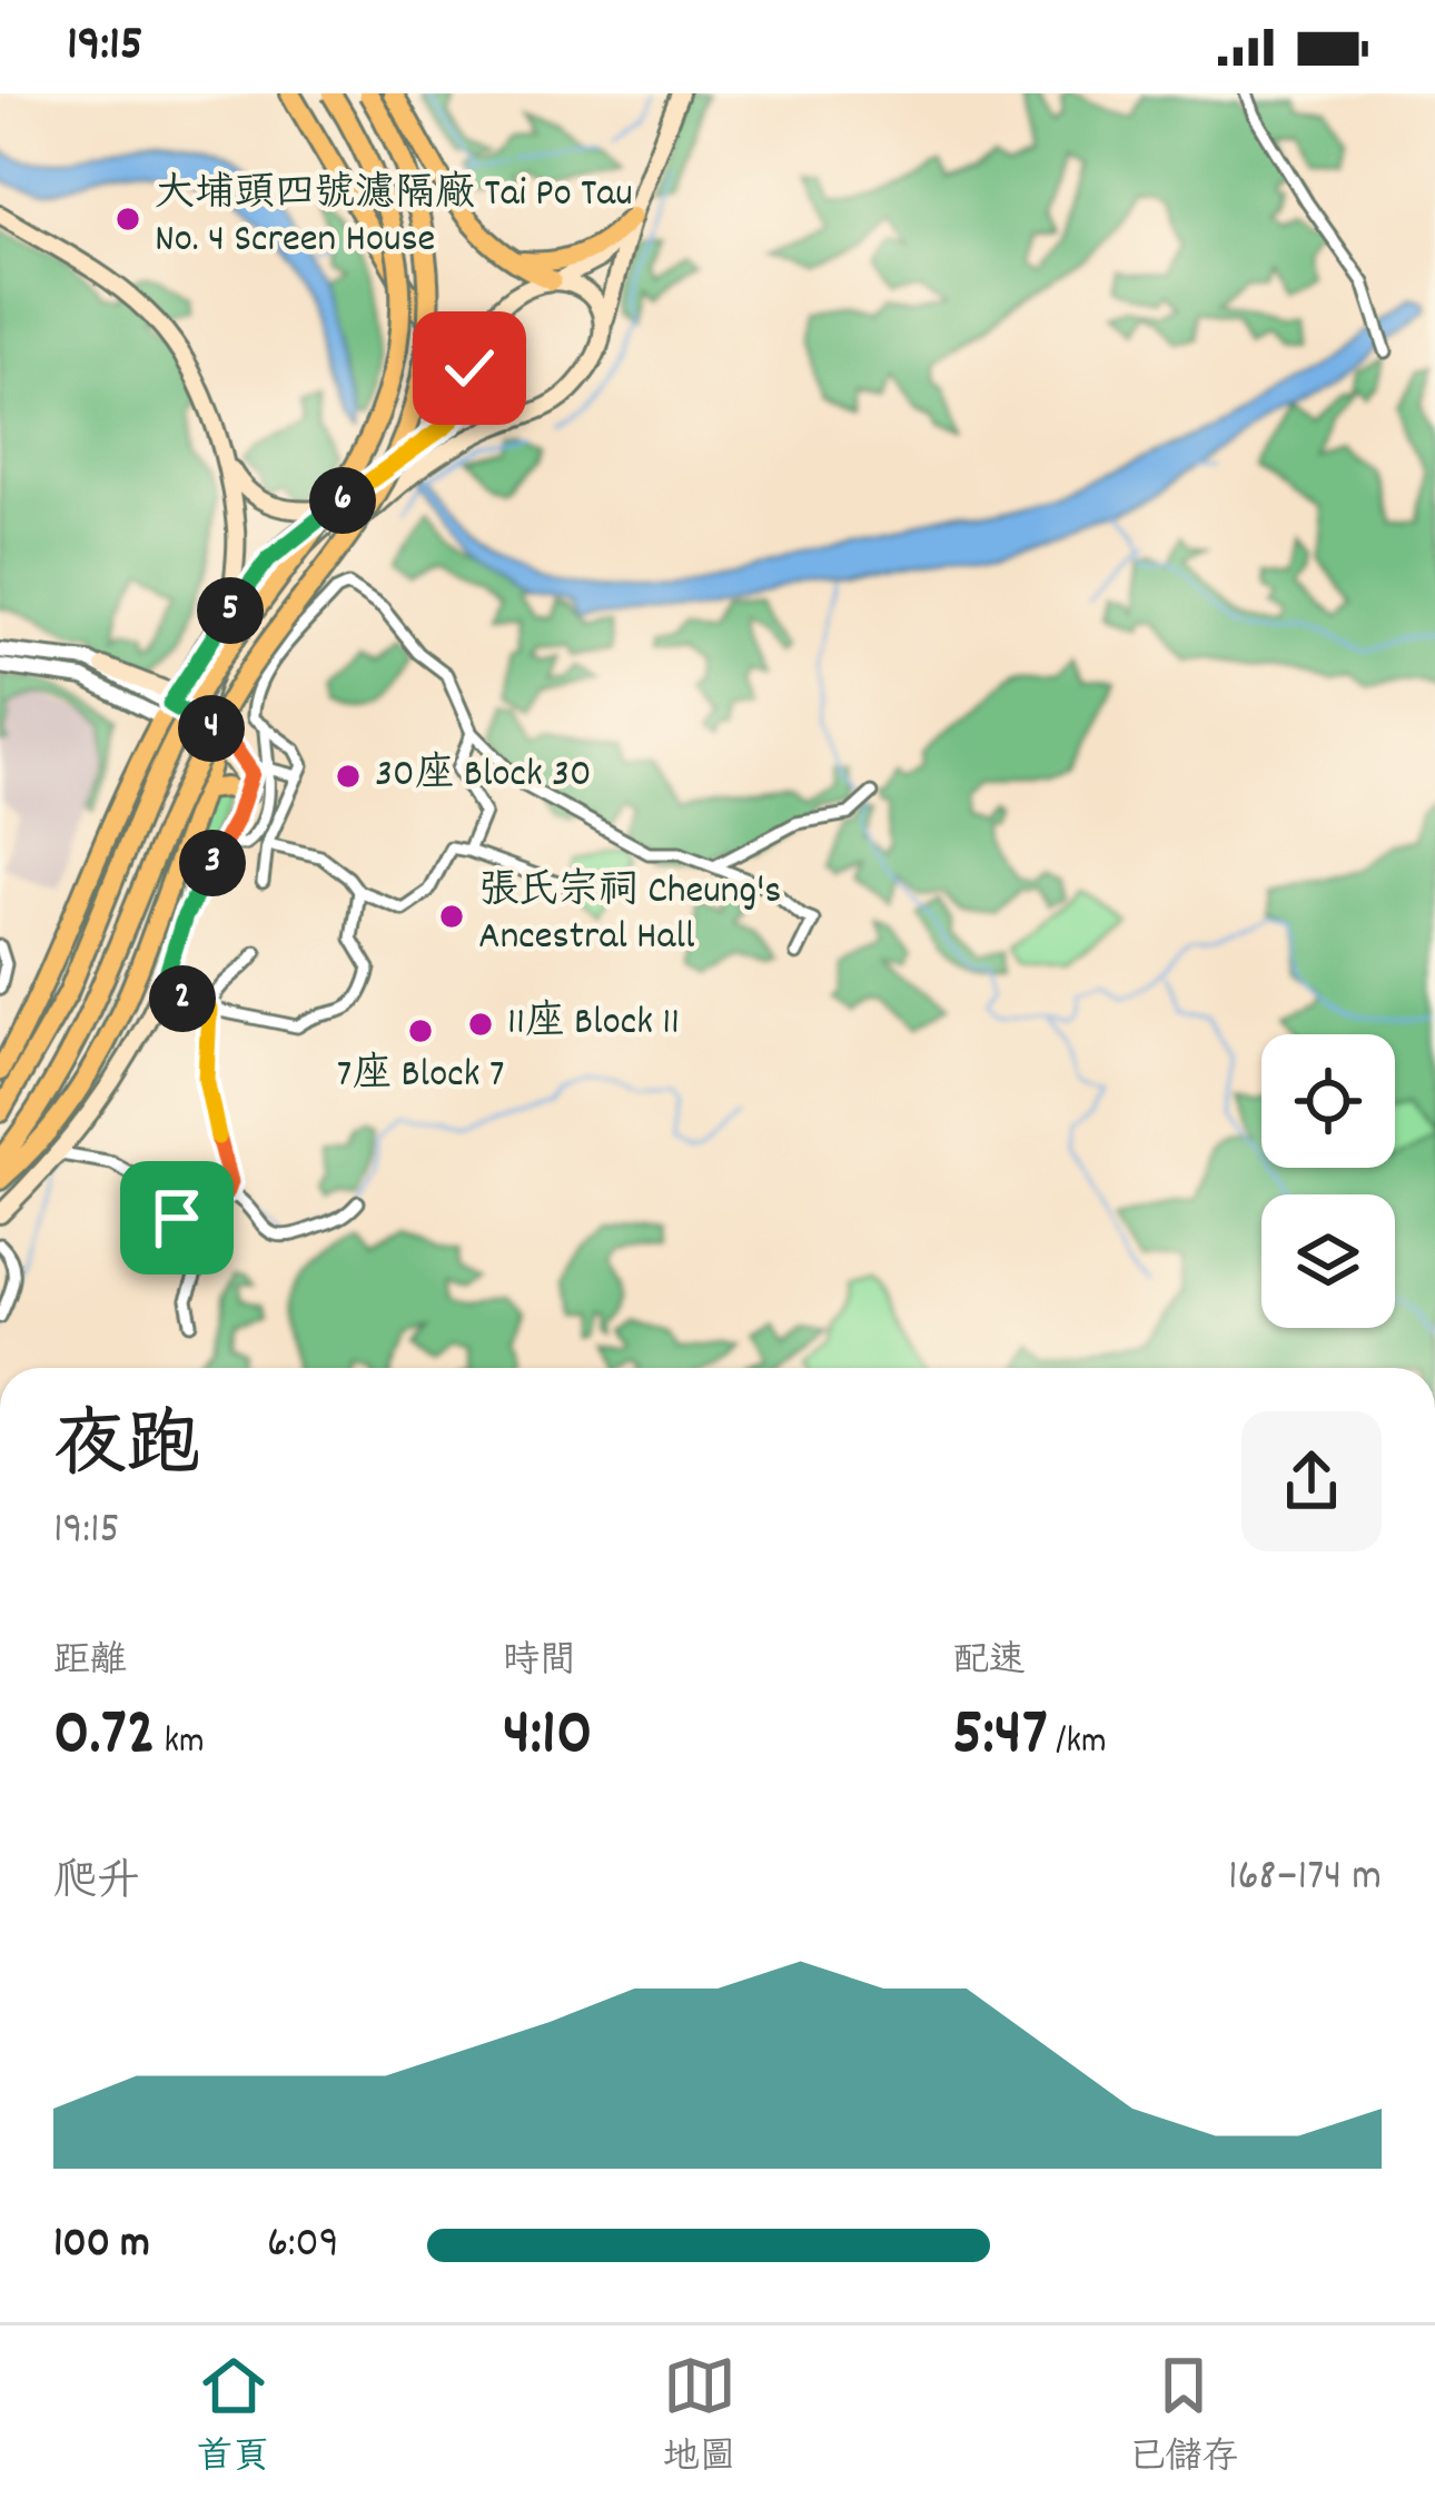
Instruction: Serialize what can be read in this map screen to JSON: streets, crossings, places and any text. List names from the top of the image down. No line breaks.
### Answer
{"places":["大埔頭四號濾隔廠 Tai Po Tau No. 4 Screen House","30座 Block 30","張氏宗祠 Cheung's Ancestral Hall","11座 Block 11","7座 Block 7"],"page":{"status":"19:15","pins":["6","5","4","3","2"],"heading":["夜跑","19:15"],"stats":[["距離","0.72 km"],["時間","4:10"],["配速","5:47 /km"]],"chart":["爬升","168–174 m"],"list":[{"name":"100 m","note":"6:09"}],"tabs":["首頁","地圖","已儲存"]}}
